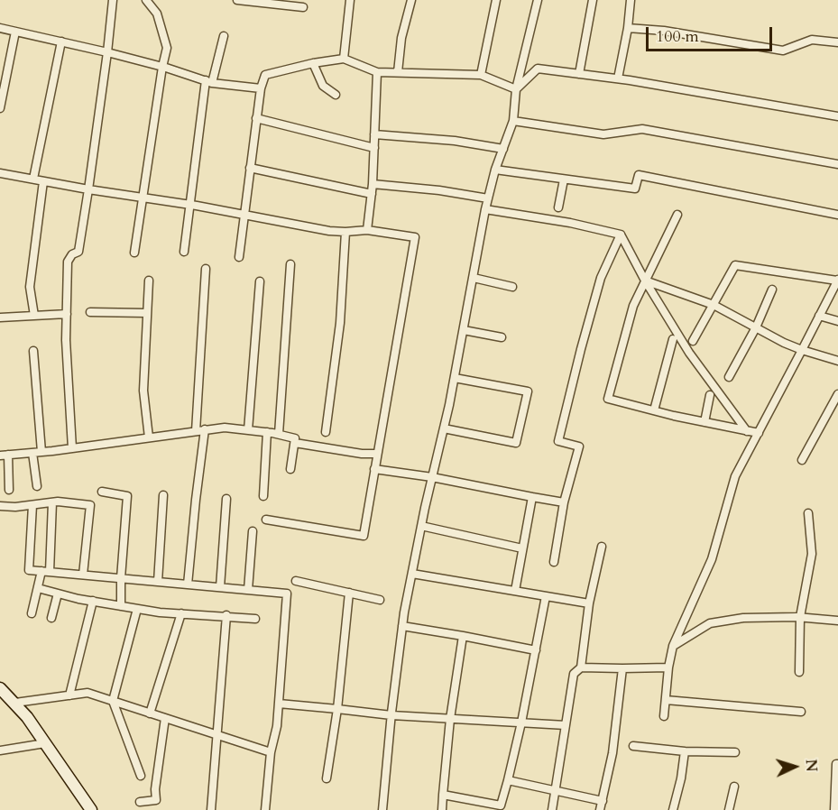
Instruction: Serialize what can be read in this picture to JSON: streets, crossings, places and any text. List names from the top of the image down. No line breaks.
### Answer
{"scale_bar":"100 m","north":"right"}
